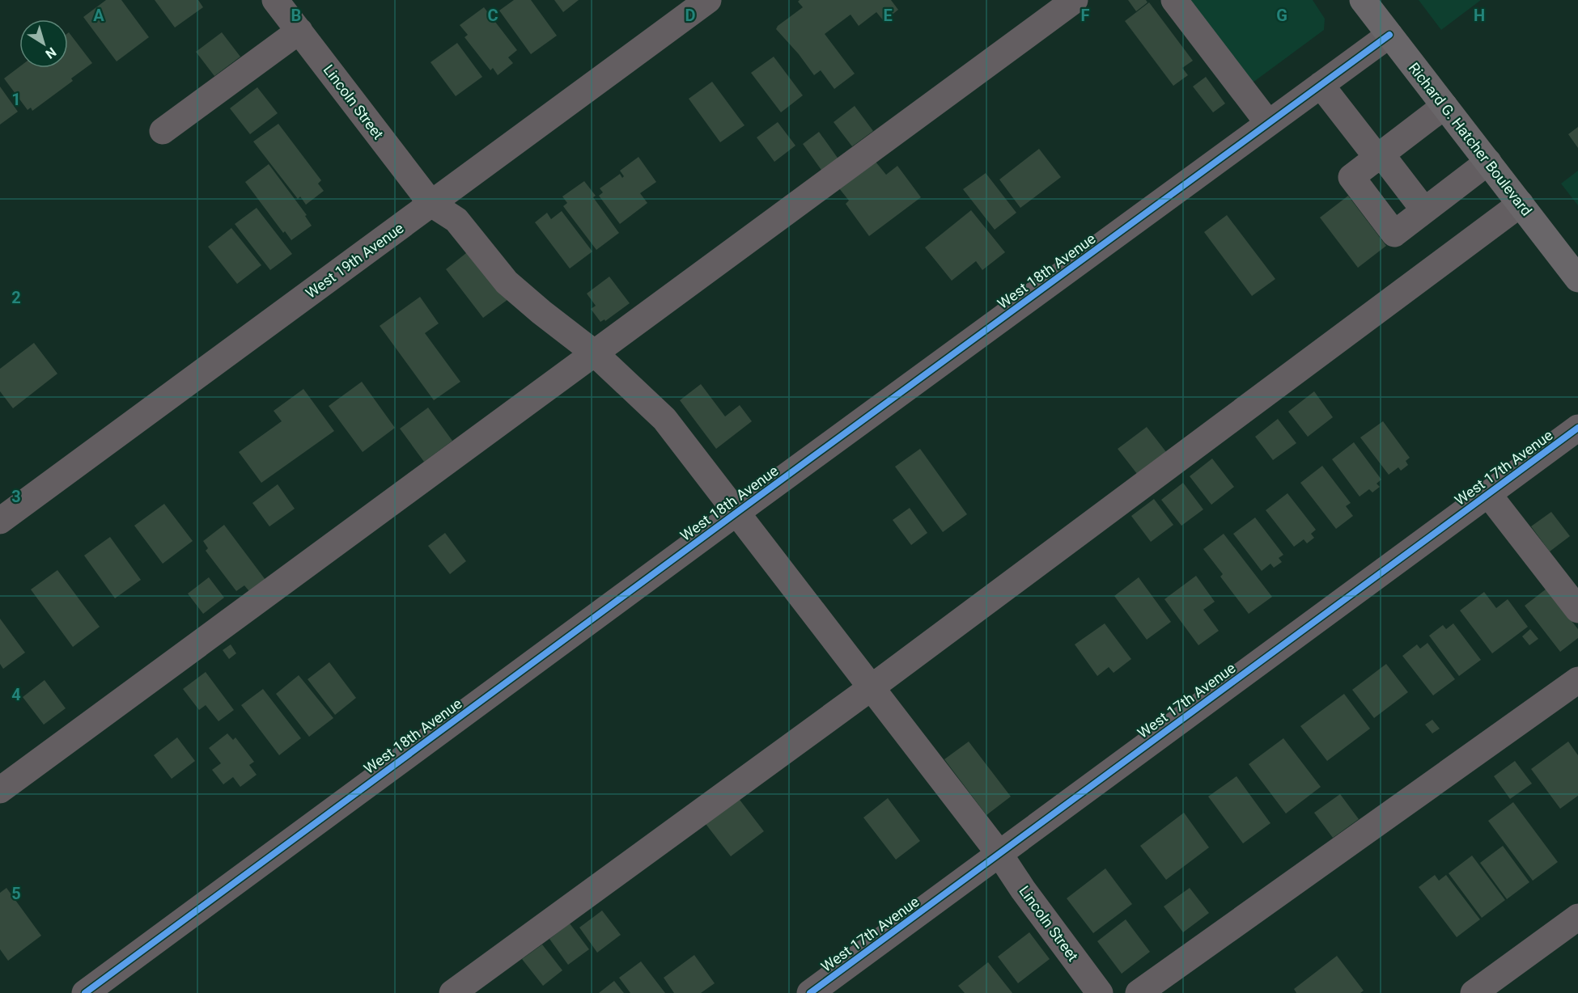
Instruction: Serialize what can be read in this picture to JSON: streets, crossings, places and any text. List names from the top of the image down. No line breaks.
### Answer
{"streets":{"main road":["Richard G. Hatcher Boulevard"],"street":["Lincoln Street","West 19th Avenue","West 18th Avenue","West 17th Avenue"]},"crossings":[["Lincoln Street","West 19th Avenue"],["Lincoln Street","West 18th Avenue"],["Lincoln Street","West 17th Avenue"],["Richard G. Hatcher Boulevard","West 18th Avenue"]],"north":"bottom right","grid":{"columns":["A","B","C","D","E","F","G","H"],"rows":["1","2","3","4","5"]}}
